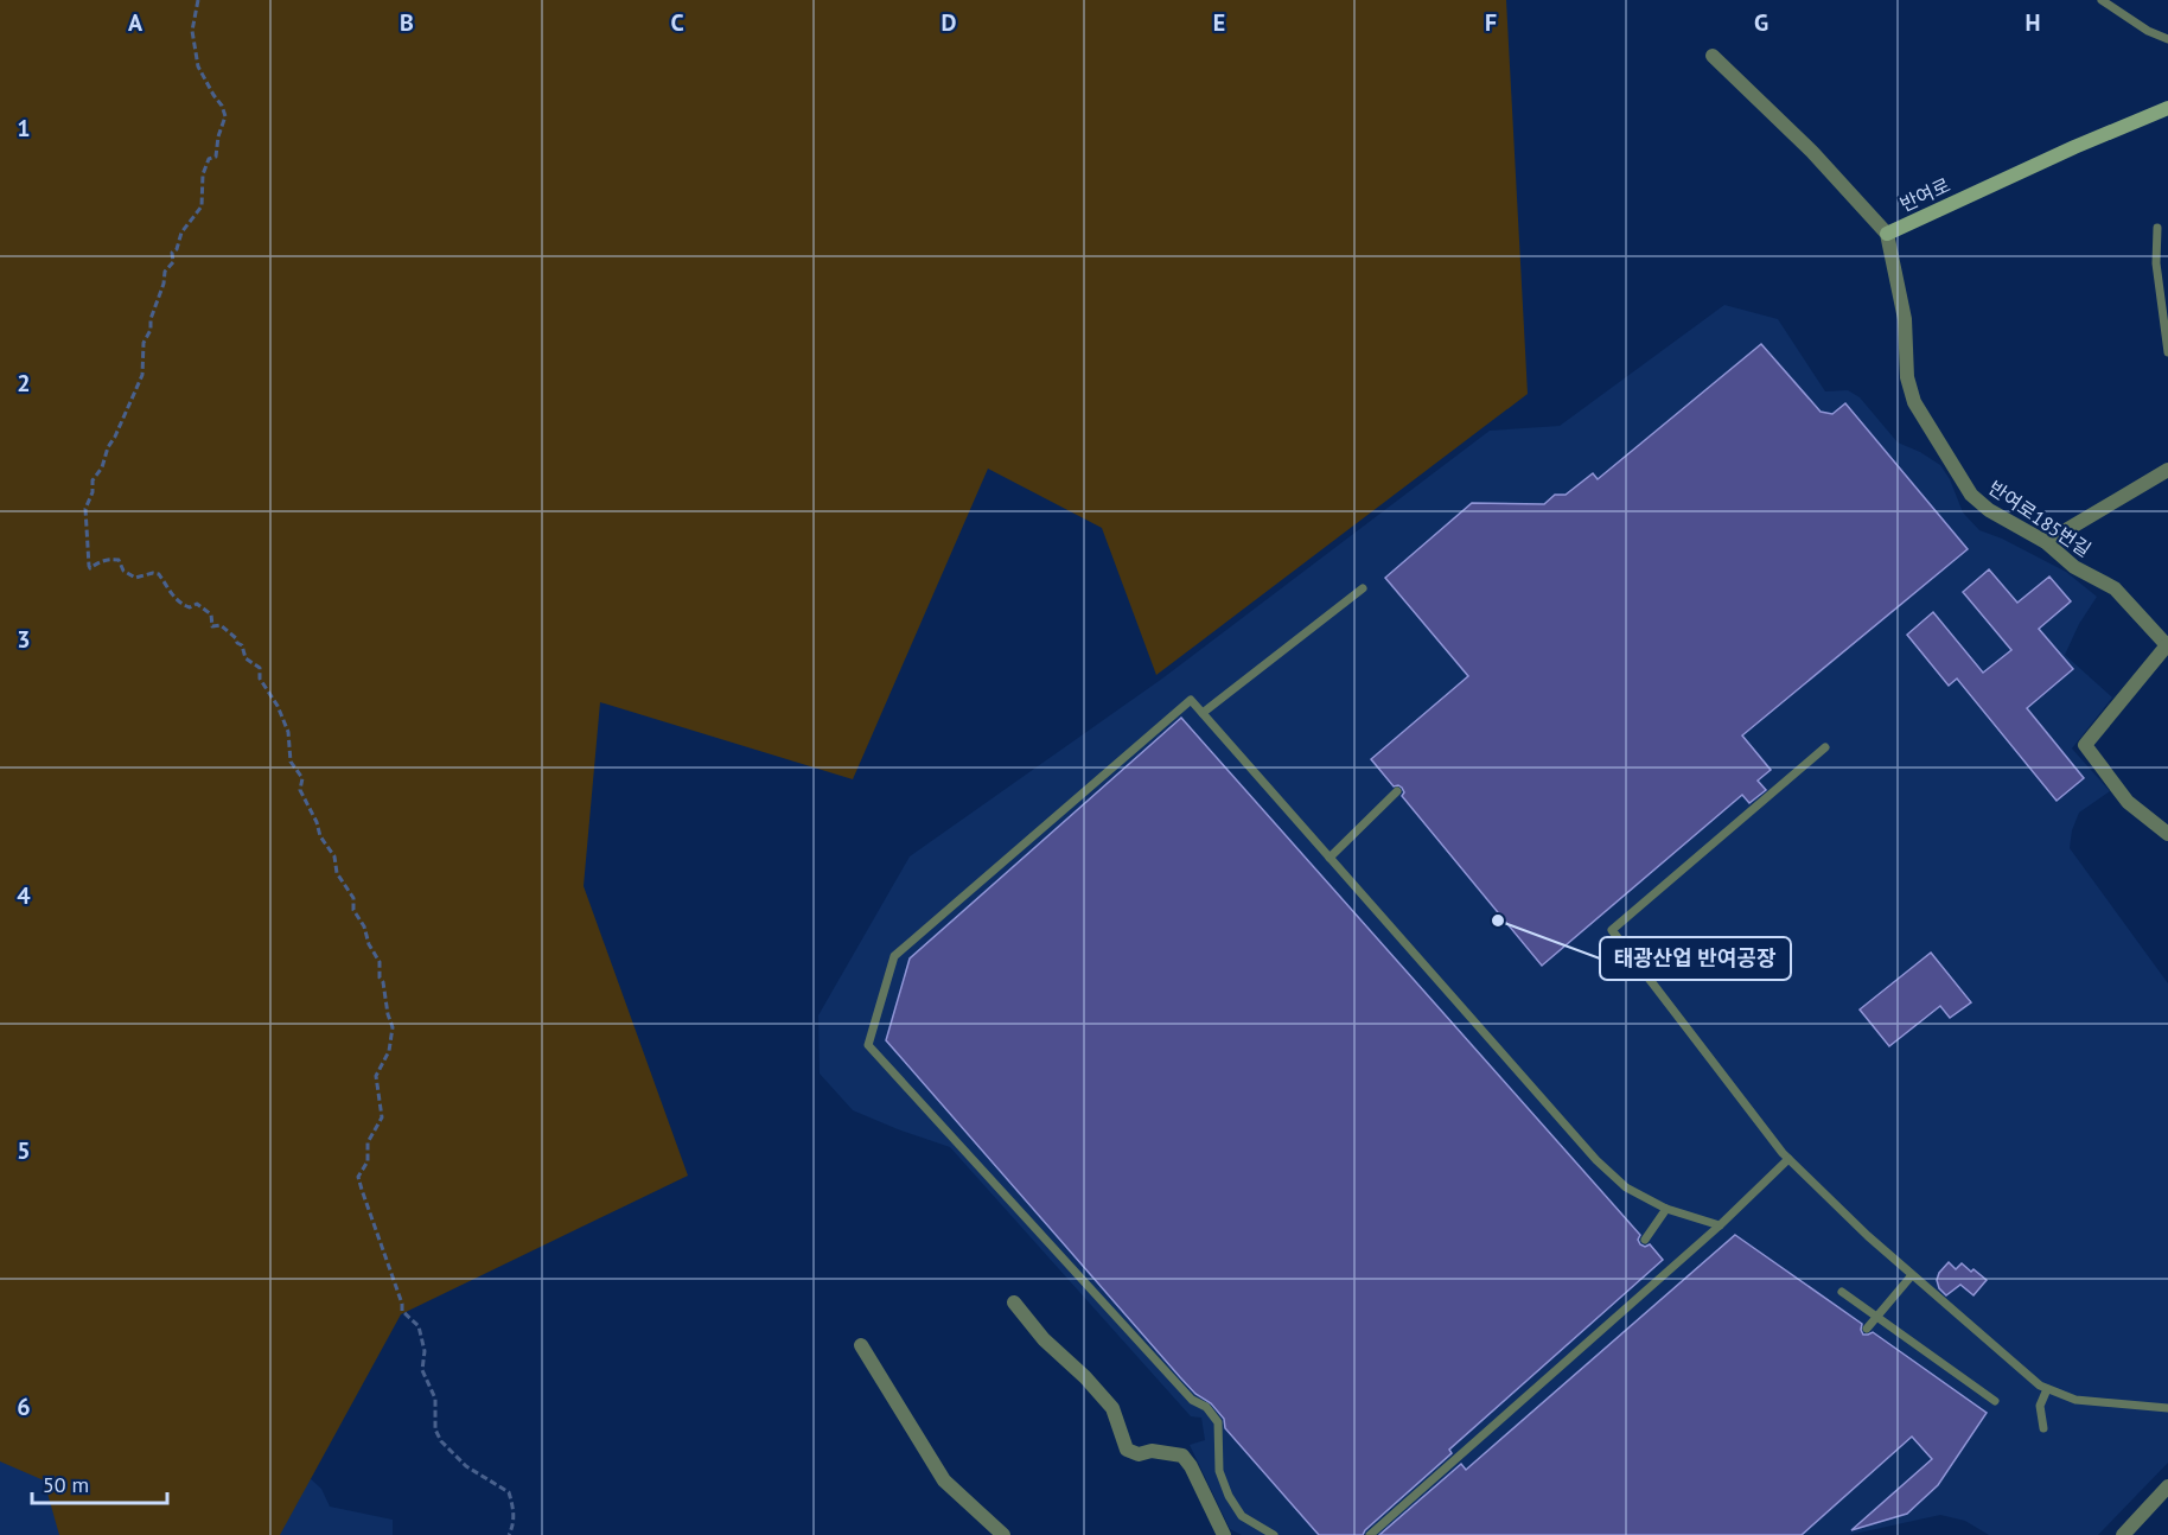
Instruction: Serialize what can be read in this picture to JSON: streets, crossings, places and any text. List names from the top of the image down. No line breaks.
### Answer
{"streets":{"street":["반여로","반여로185번길"]},"crossings":[["반여로","반여로185번길"]],"places":["태광산업 반여공장"],"scale_bar":"50 m","grid":{"columns":["A","B","C","D","E","F","G","H"],"rows":["1","2","3","4","5","6"]}}
